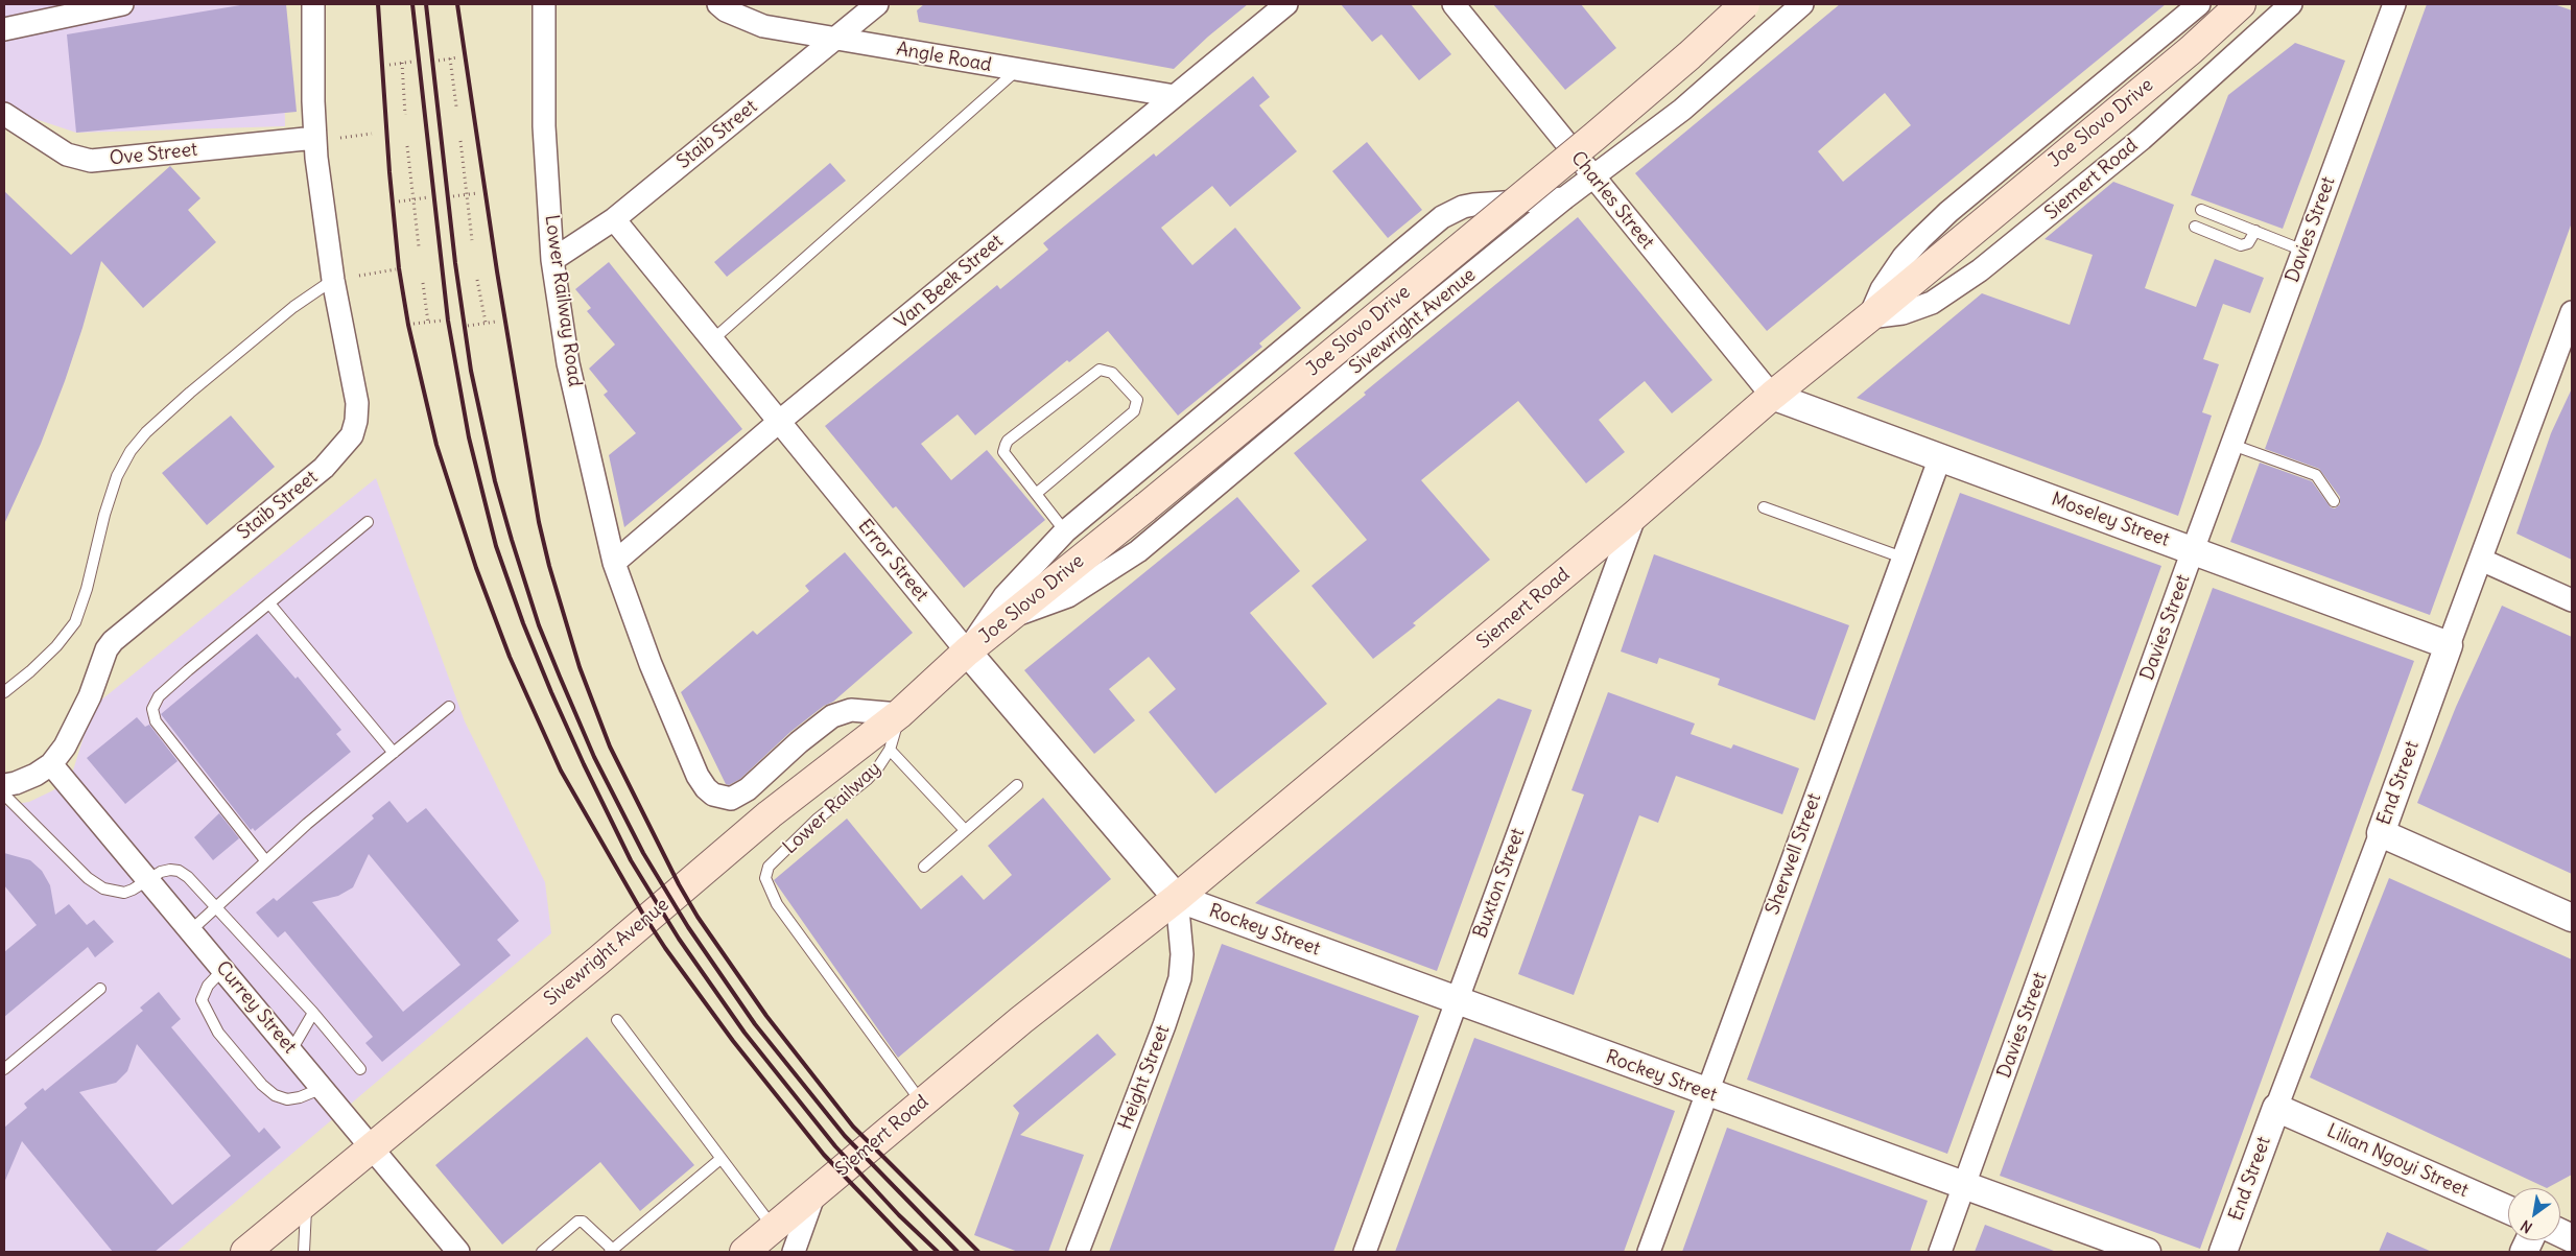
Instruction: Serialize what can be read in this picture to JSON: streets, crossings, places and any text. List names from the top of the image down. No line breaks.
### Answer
{"streets":{"main road":["Joe Slovo Drive","Siemert Road","Sivewright Avenue"],"street":["Angle Road","Staib Street","Ove Street","Charles Street","Davies Street","Van Beek Street","Lower Railway Road","Moseley Street","Error Street","End Street","Sherwell Street","Buxton Street","Rockey Street","Currey Street","Height Street","Lilian Ngoyi Street"],"lane":["Lower Railway"]},"crossings":[["Angle Road","Staib Street"],["Angle Road","Van Beek Street"],["Joe Slovo Drive","Siemert Road"],["Joe Slovo Drive","Sivewright Avenue"],["Joe Slovo Drive","Error Street"],["Staib Street","Ove Street"],["Staib Street","Lower Railway Road"],["Staib Street","Error Street"],["Staib Street","Currey Street"],["Siemert Road","Charles Street"],["Siemert Road","Moseley Street"],["Siemert Road","Error Street"],["Siemert Road","Lower Railway"],["Siemert Road","Buxton Street"],["Siemert Road","Rockey Street"],["Siemert Road","Height Street"],["Charles Street","Sivewright Avenue"],["Charles Street","Moseley Street"],["Davies Street","Moseley Street"],["Davies Street","Rockey Street"],["Van Beek Street","Lower Railway Road"],["Van Beek Street","Error Street"],["Sivewright Avenue","Error Street"],["Sivewright Avenue","Lower Railway"],["Sivewright Avenue","Currey Street"],["Moseley Street","End Street"],["Moseley Street","Sherwell Street"],["Error Street","Rockey Street"],["Error Street","Height Street"],["End Street","Lilian Ngoyi Street"],["Sherwell Street","Rockey Street"],["Buxton Street","Rockey Street"],["Rockey Street","Height Street"]],"north":"bottom left"}
